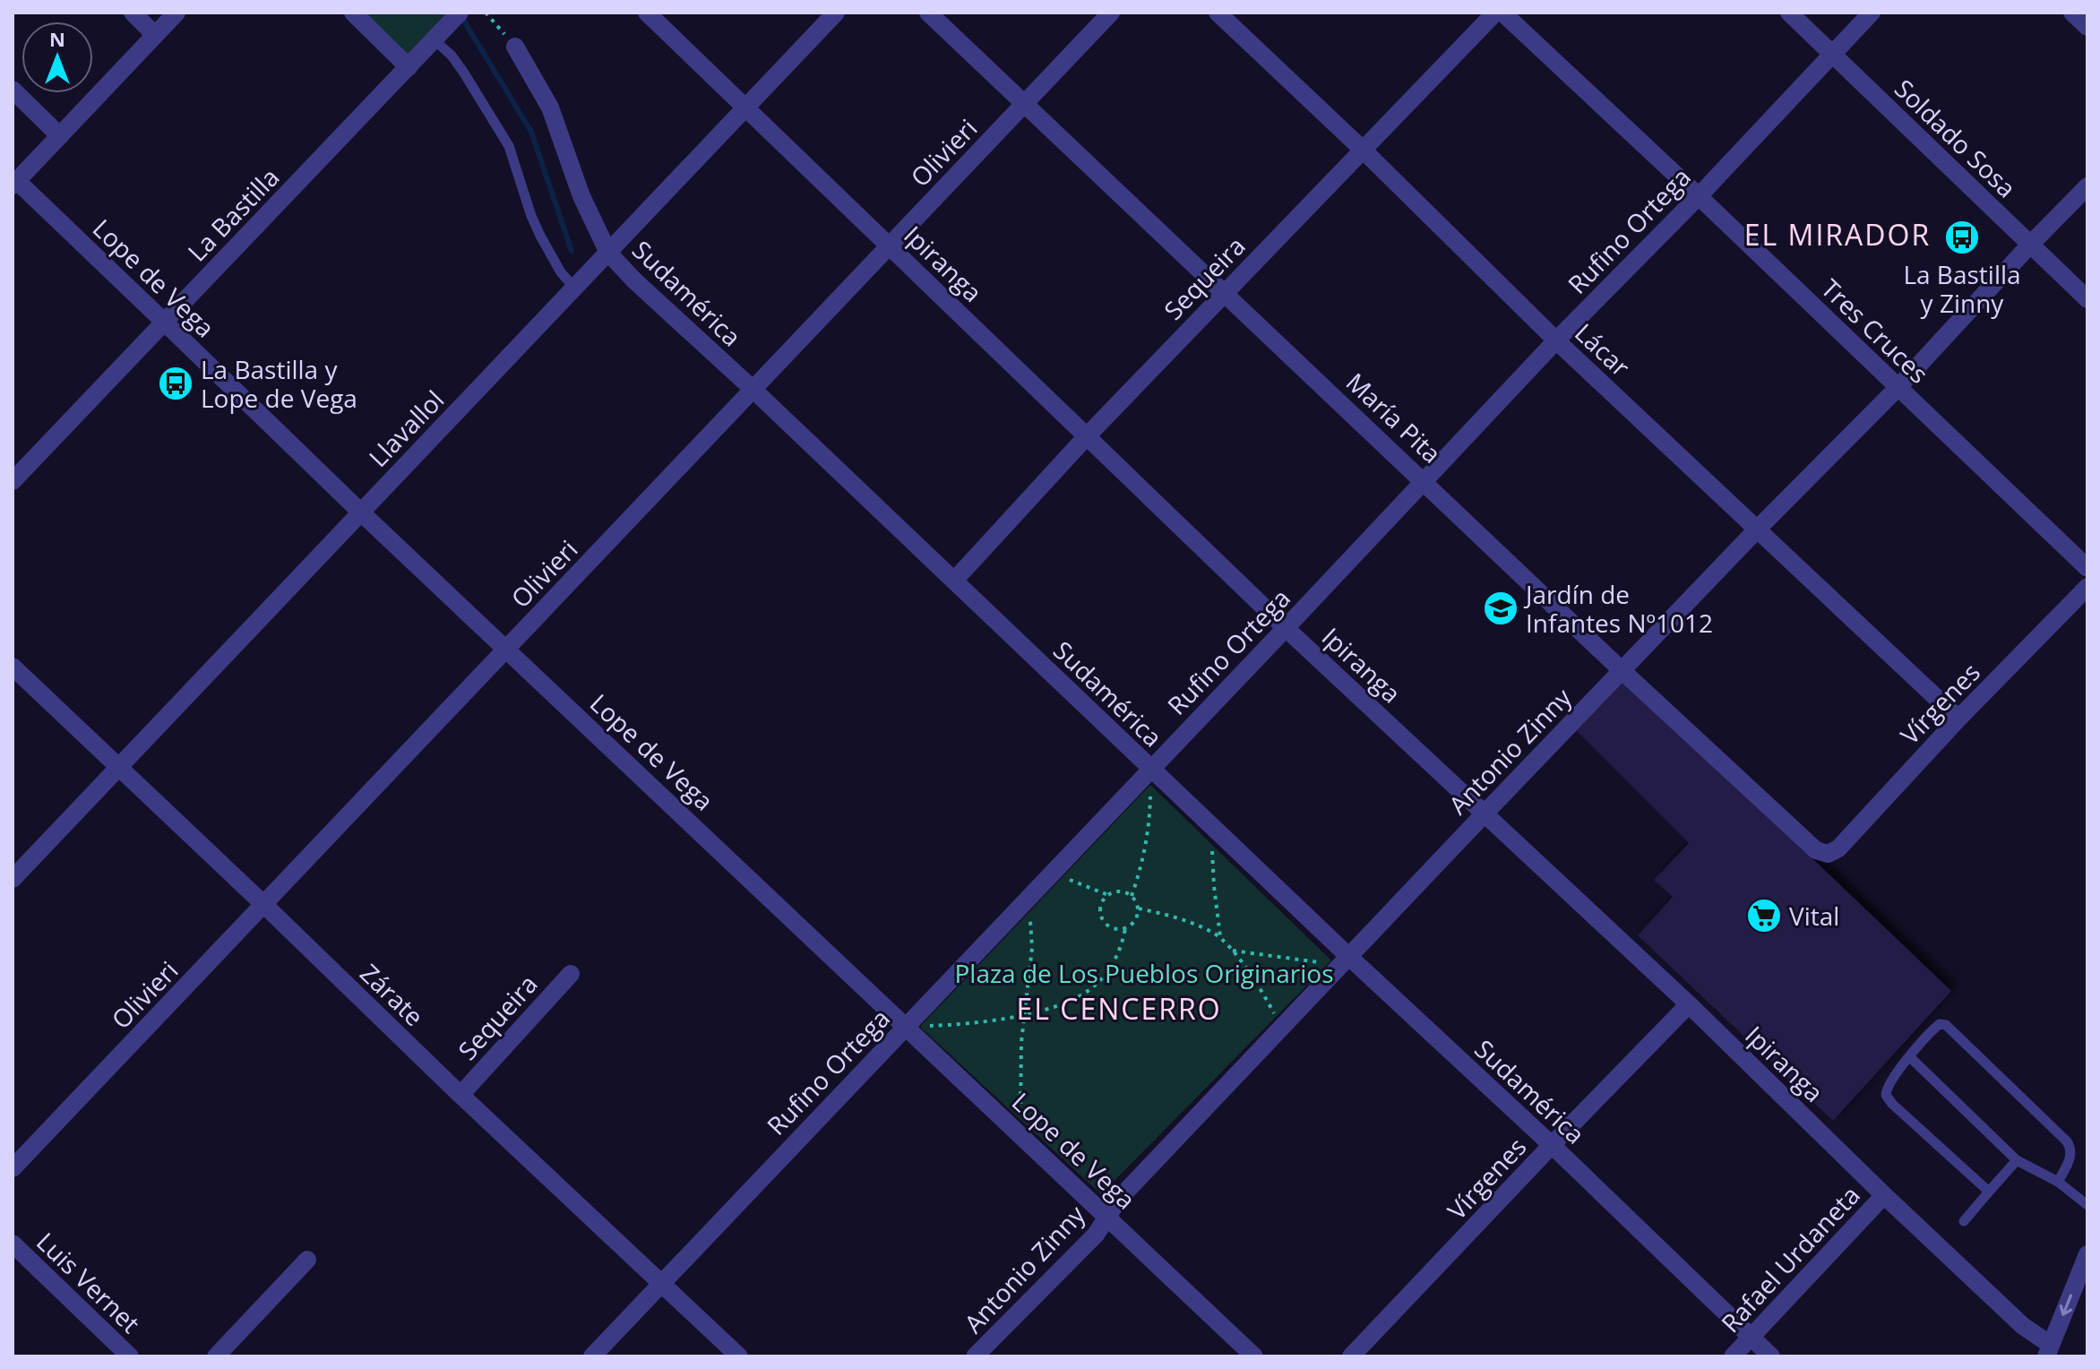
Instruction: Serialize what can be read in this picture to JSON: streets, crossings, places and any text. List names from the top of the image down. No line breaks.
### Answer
{"streets":{"street":["Soldado Sosa","Olivieri","La Bastilla","Rufino Ortega","Ipiranga","Lope de Vega","Sequeira","Sudamérica","Tres Cruces","Lácar","María Pita","Llavallol","Vírgenes","Antonio Zinny","Zárate","Rafael Urdaneta","Luis Vernet"]},"crossings":[["Soldado Sosa","Rufino Ortega"],["Soldado Sosa","Antonio Zinny"],["Olivieri","Ipiranga"],["Olivieri","Lope de Vega"],["Olivieri","Sudamérica"],["Olivieri","María Pita"],["Olivieri","Zárate"],["La Bastilla","Lope de Vega"],["Rufino Ortega","Ipiranga"],["Rufino Ortega","Lope de Vega"],["Rufino Ortega","Sudamérica"],["Rufino Ortega","Tres Cruces"],["Rufino Ortega","Lácar"],["Rufino Ortega","María Pita"],["Rufino Ortega","Zárate"],["Ipiranga","Sequeira"],["Ipiranga","Llavallol"],["Ipiranga","Vírgenes"],["Ipiranga","Antonio Zinny"],["Ipiranga","Rafael Urdaneta"],["Lope de Vega","Llavallol"],["Lope de Vega","Antonio Zinny"],["Sequeira","Sudamérica"],["Sequeira","Lácar"],["Sequeira","María Pita"],["Sequeira","Zárate"],["Sudamérica","Llavallol"],["Sudamérica","Vírgenes"],["Sudamérica","Antonio Zinny"],["Sudamérica","Rafael Urdaneta"],["Tres Cruces","Antonio Zinny"],["Lácar","Vírgenes"],["Lácar","Antonio Zinny"],["María Pita","Vírgenes"],["María Pita","Antonio Zinny"],["Llavallol","Zárate"]],"districts":["EL MIRADOR","EL CENCERRO"],"parks":["Plaza de Los Pueblos Originarios"],"places":{"bus stop":["La Bastilla y Zinny","La Bastilla y Lope de Vega"],"school or university":["Jardín de Infantes Nº1012"],"supermarket":["Vital"]},"north":"top"}
